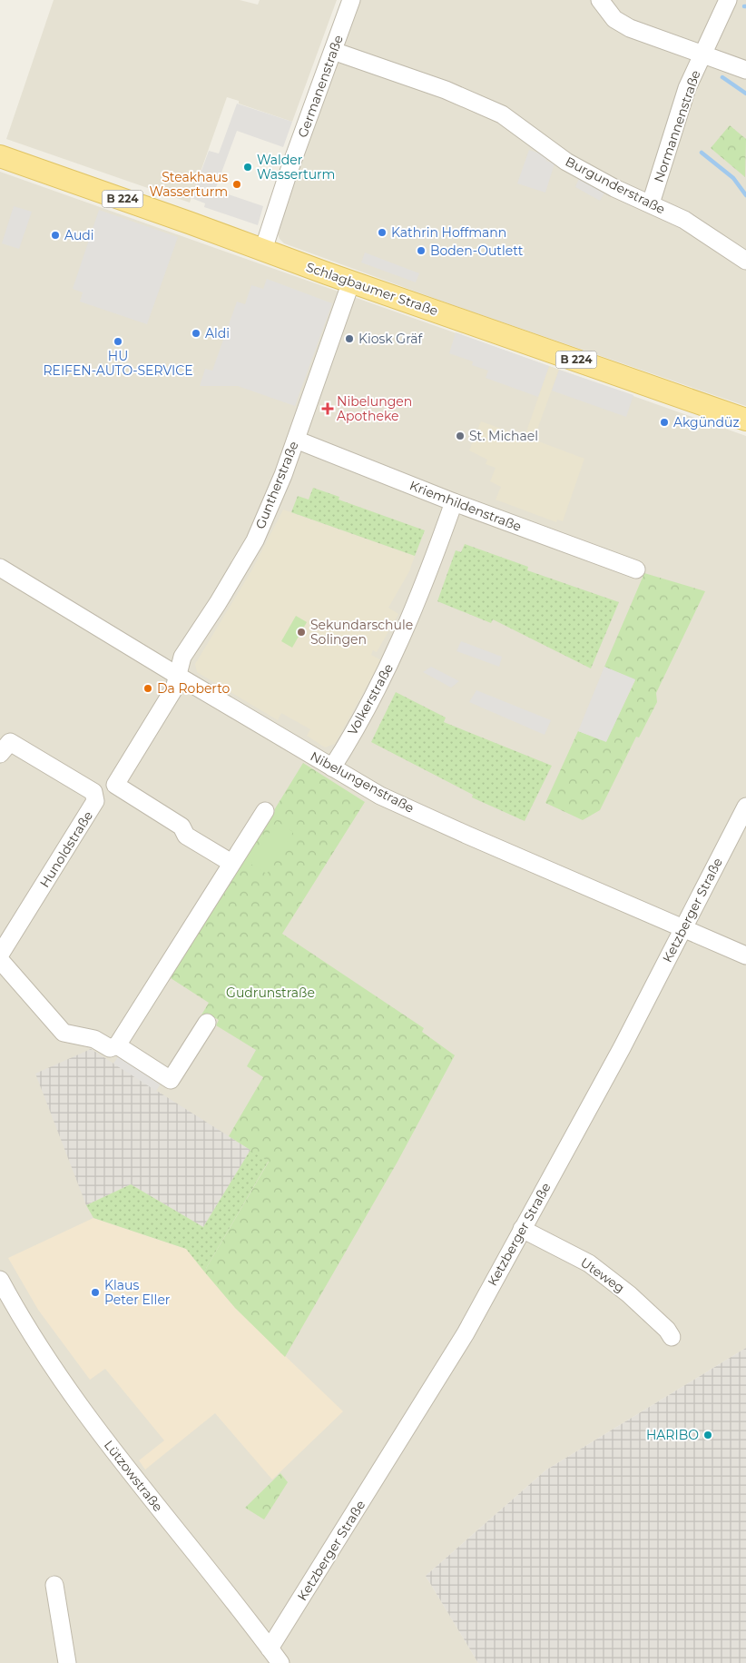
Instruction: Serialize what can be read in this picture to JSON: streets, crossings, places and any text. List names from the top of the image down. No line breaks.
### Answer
{"streets":{"main road":["B 224","Schlagbaumer Straße"],"street":["Germanenstraße","Normannenstraße","Burgunderstraße","Guntherstraße","Kriemhildenstraße","Volkerstraße","Nibelungenstraße","Hunoldstraße","Ketzberger Straße","Uteweg","Lützowstraße"]},"crossings":[["Germanenstraße","Burgunderstraße"],["Germanenstraße","Schlagbaumer Straße"],["Normannenstraße","Burgunderstraße"],["Schlagbaumer Straße","Guntherstraße"],["Guntherstraße","Kriemhildenstraße"],["Guntherstraße","Nibelungenstraße"],["Kriemhildenstraße","Volkerstraße"],["Volkerstraße","Nibelungenstraße"],["Nibelungenstraße","Ketzberger Straße"],["Ketzberger Straße","Uteweg"],["Ketzberger Straße","Lützowstraße"]],"parks":["Gudrunstraße"],"places":{"other":["Walder Wasserturm","Steakhaus Wasserturm","Kathrin Hoffmann","Audi","Boden-Outlett","Aldi","Kiosk Gräf","HU REIFEN-AUTO-SERVICE","Akgündüz","St. Michael","Sekundarschule Solingen","Da Roberto","Klaus Peter Eller","HARIBO"],"health":["Nibelungen Apotheke"]}}
